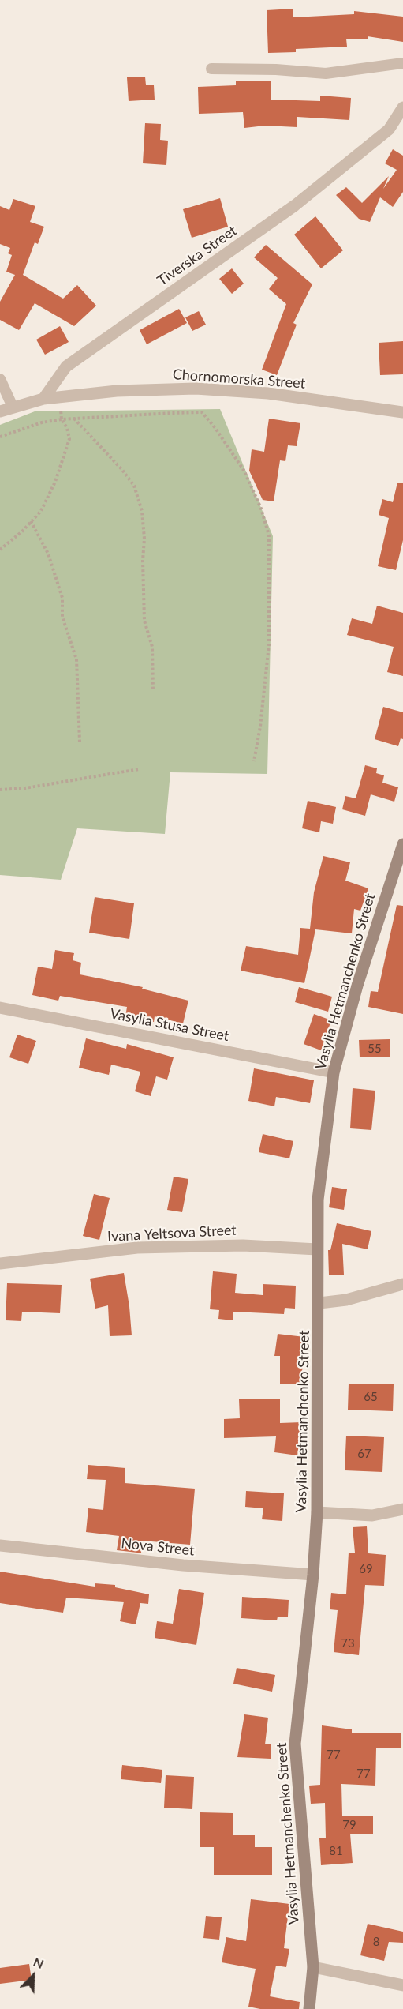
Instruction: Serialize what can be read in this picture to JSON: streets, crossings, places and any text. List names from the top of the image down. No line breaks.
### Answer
{"streets":{"street":["Tiverska Street","Chornomorska Street","Vasylia Hetmanchenko Street","Vasylia Stusa Street","Ivana Yeltsova Street","Nova Street"]},"crossings":[["Tiverska Street","Chornomorska Street"],["Vasylia Hetmanchenko Street","Vasylia Stusa Street"],["Vasylia Hetmanchenko Street","Ivana Yeltsova Street"],["Vasylia Hetmanchenko Street","Nova Street"]],"house_numbers":["55","65","67","69","73","77","77","79","81","8"],"north":"top right"}
